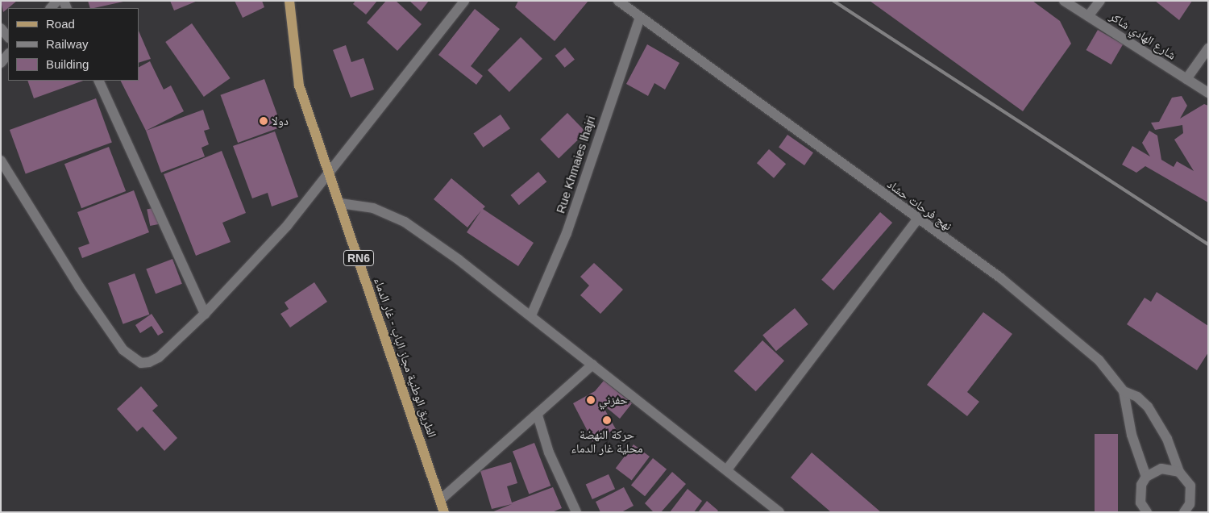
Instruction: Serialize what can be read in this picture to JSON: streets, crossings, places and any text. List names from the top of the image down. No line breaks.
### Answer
{"streets":{"main road":["RN6","الطريق الوطنية مجاز الباب - غار الدماء"],"street":["شارع الهادي شاكر","Rue Khmaies lhajri","نهج فرحات حشاد"]},"crossings":[["Rue Khmaies lhajri","نهج فرحات حشاد"]],"places":["دولا","حفزني","حركة النهضة محلية غار الدماء"],"legend":["Road","Railway","Building"]}
